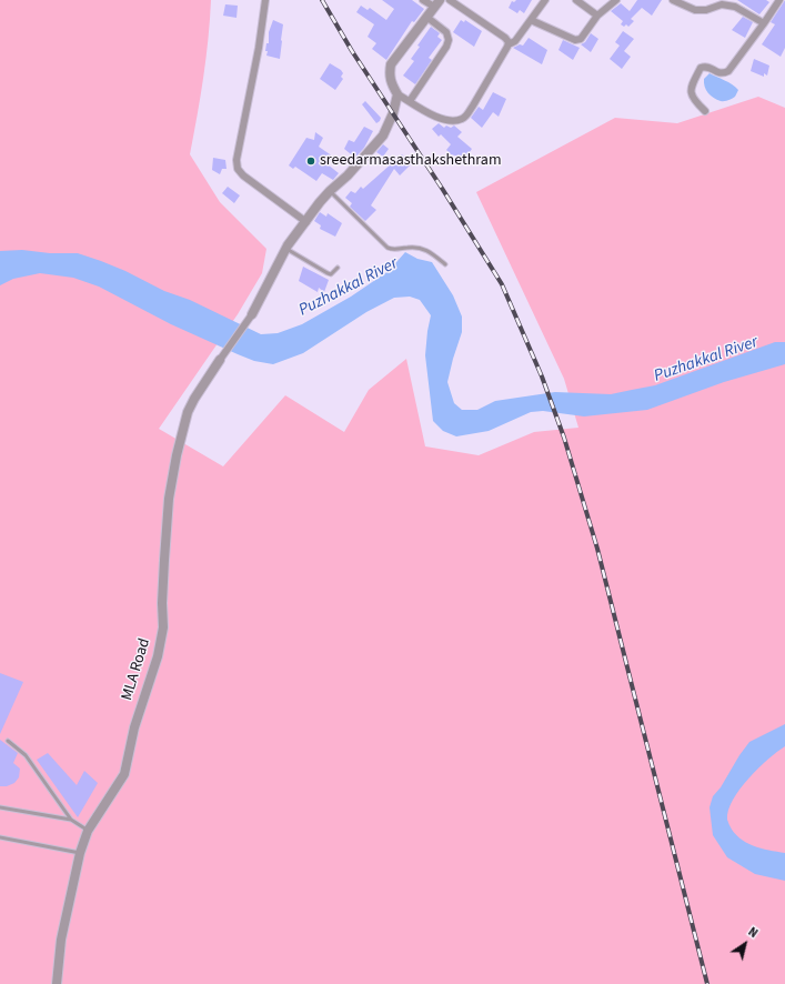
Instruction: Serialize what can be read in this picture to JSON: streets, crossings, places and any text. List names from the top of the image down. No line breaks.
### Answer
{"streets":{"street":["MLA Road"]},"water":["Puzhakkal River"],"places":["sreedarmasasthakshethram"],"north":"top right"}
